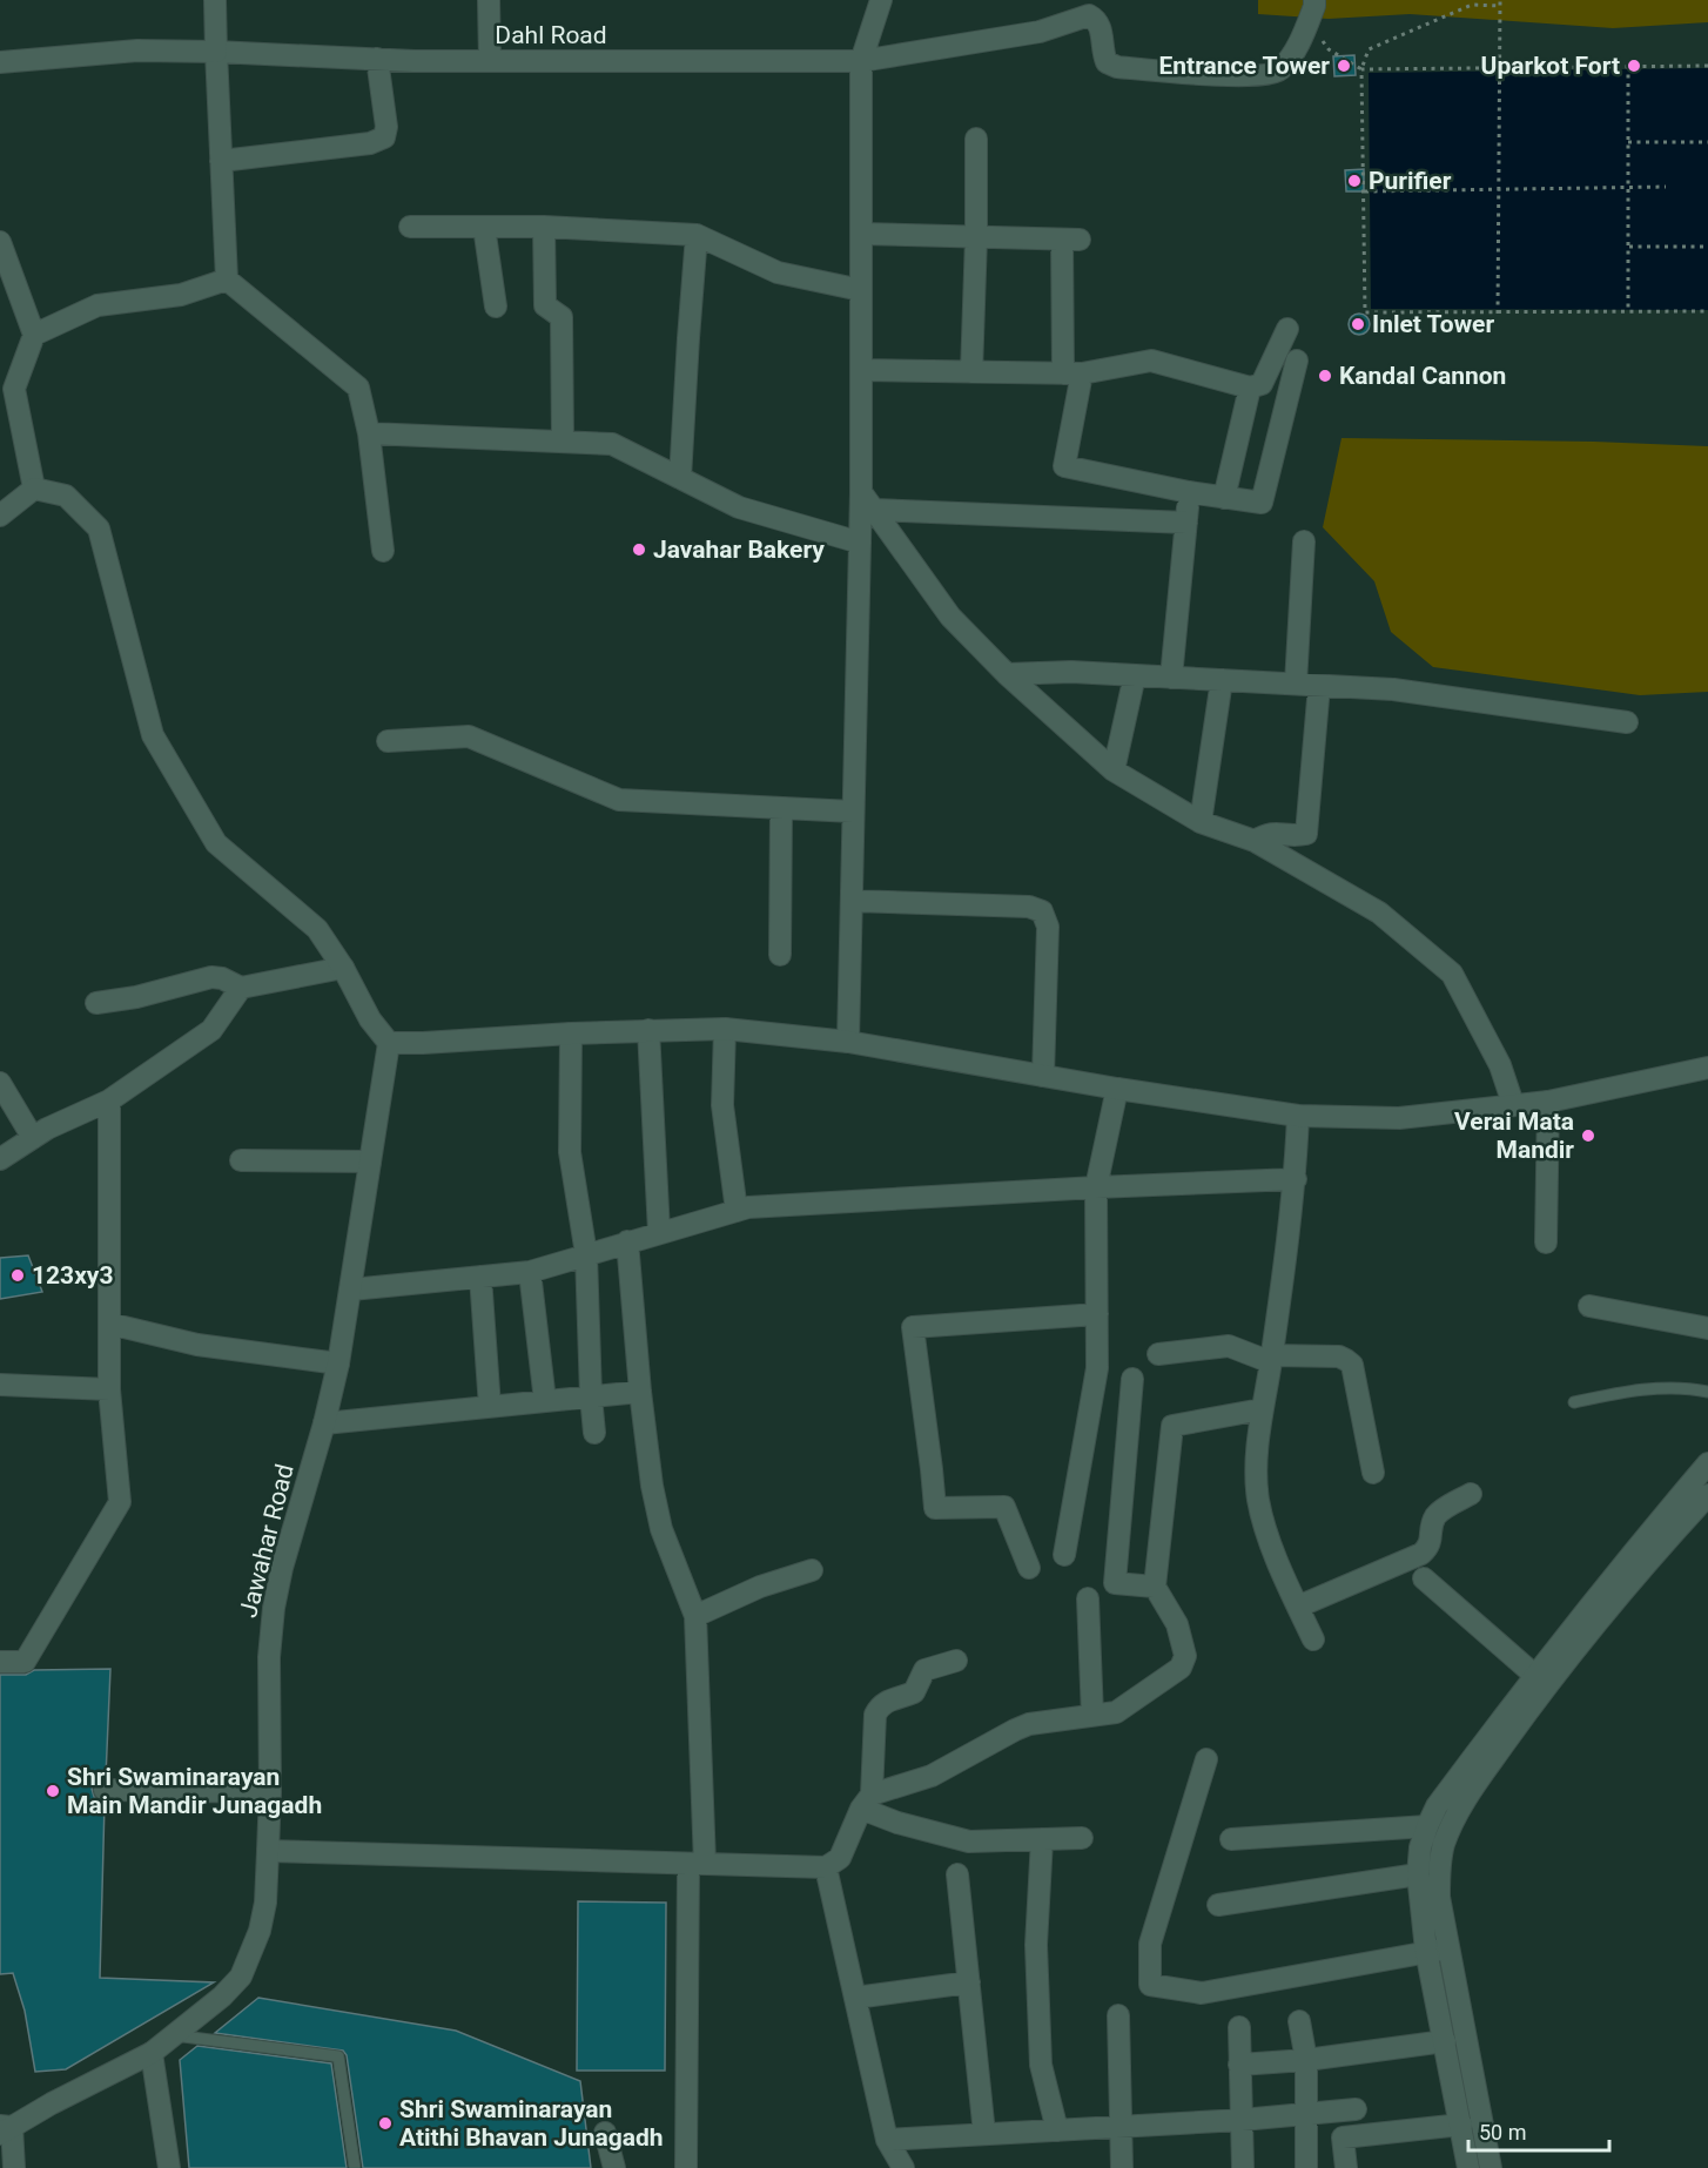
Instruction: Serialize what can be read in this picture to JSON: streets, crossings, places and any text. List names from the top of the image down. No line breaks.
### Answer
{"streets":{"street":["Dahl Road","Jawahar Road"]},"places":["Entrance Tower","Uparkot Fort","Purifier","Inlet Tower","Kandal Cannon","Javahar Bakery","Verai Mata Mandir","123xy3","Shri Swaminarayan Main Mandir Junagadh","Shri Swaminarayan Atithi Bhavan Junagadh"],"scale_bar":"50 m"}
